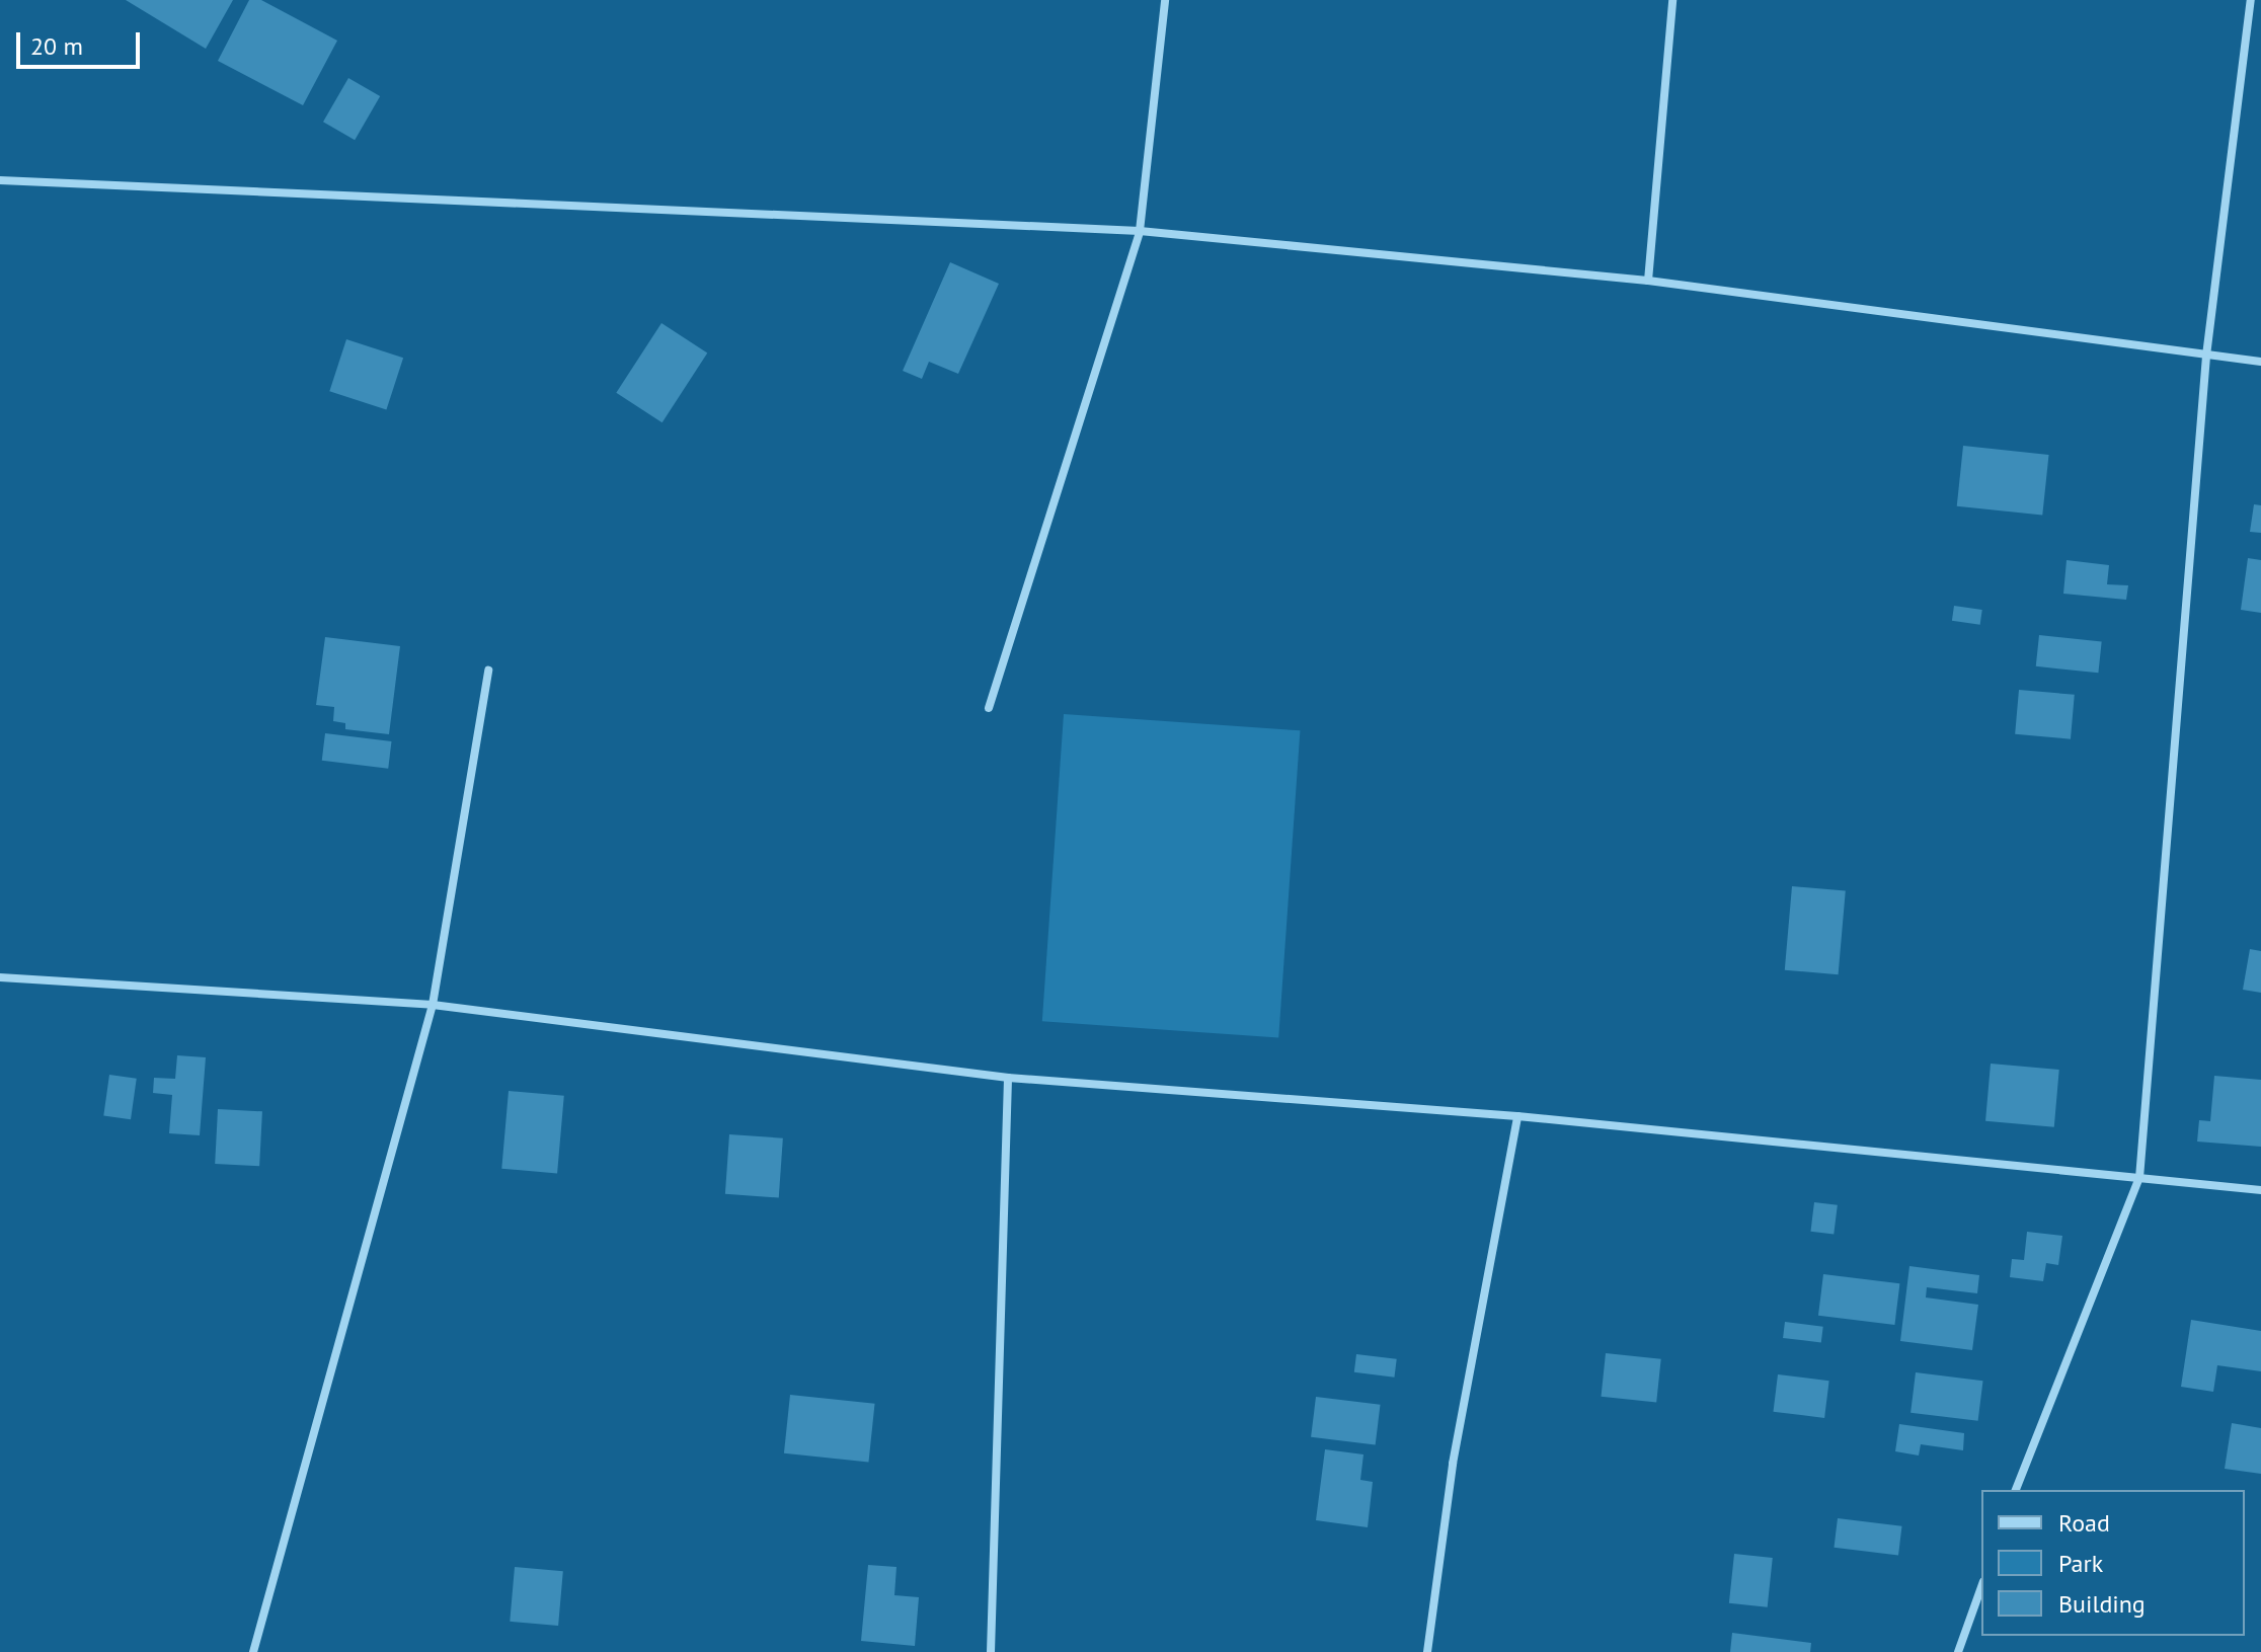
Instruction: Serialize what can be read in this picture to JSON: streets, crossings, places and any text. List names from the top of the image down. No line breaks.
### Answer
{"legend":["Road","Park","Building"],"scale_bar":"20 m"}
